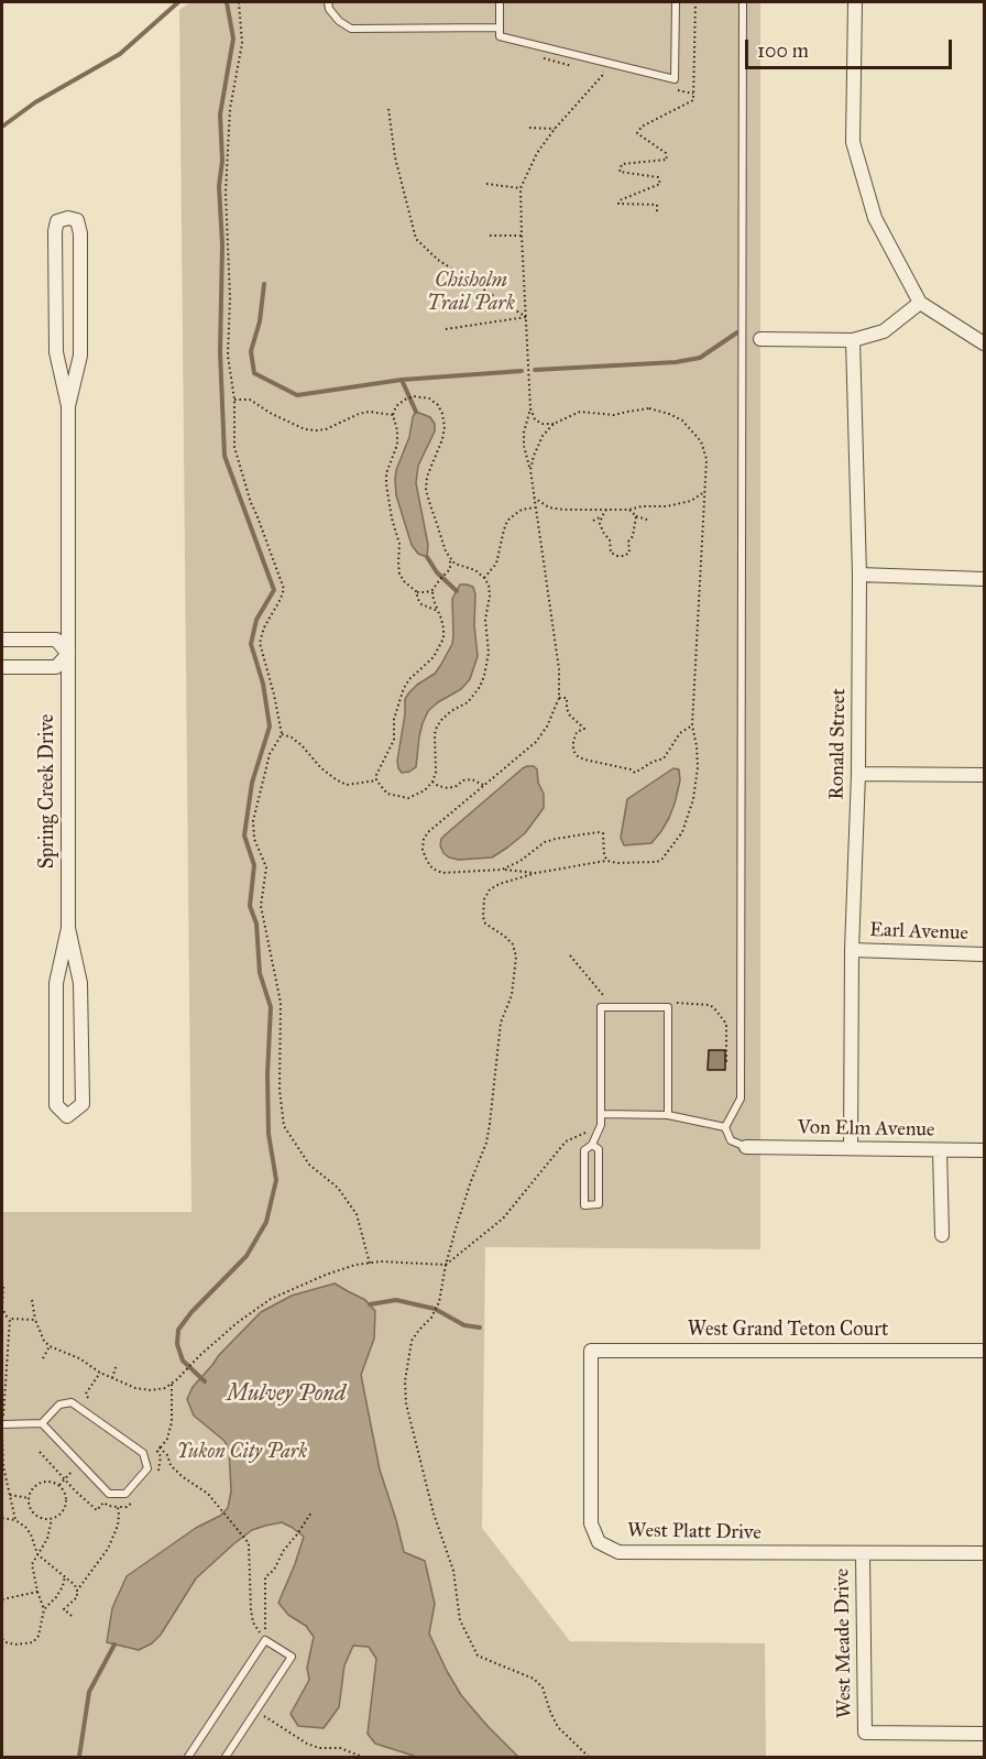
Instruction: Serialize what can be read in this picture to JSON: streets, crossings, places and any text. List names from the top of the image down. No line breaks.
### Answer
{"streets":{"street":["Ronald Street","Spring Creek Drive","Earl Avenue","Von Elm Avenue","West Grand Teton Court","West Platt Drive","West Meade Drive"]},"crossings":[["Ronald Street","Earl Avenue"],["Ronald Street","Von Elm Avenue"],["West Grand Teton Court","West Platt Drive"],["West Platt Drive","West Meade Drive"]],"water":["Mulvey Pond"],"parks":["Chisholm Trail Park","Yukon City Park"],"scale_bar":"100 m"}
